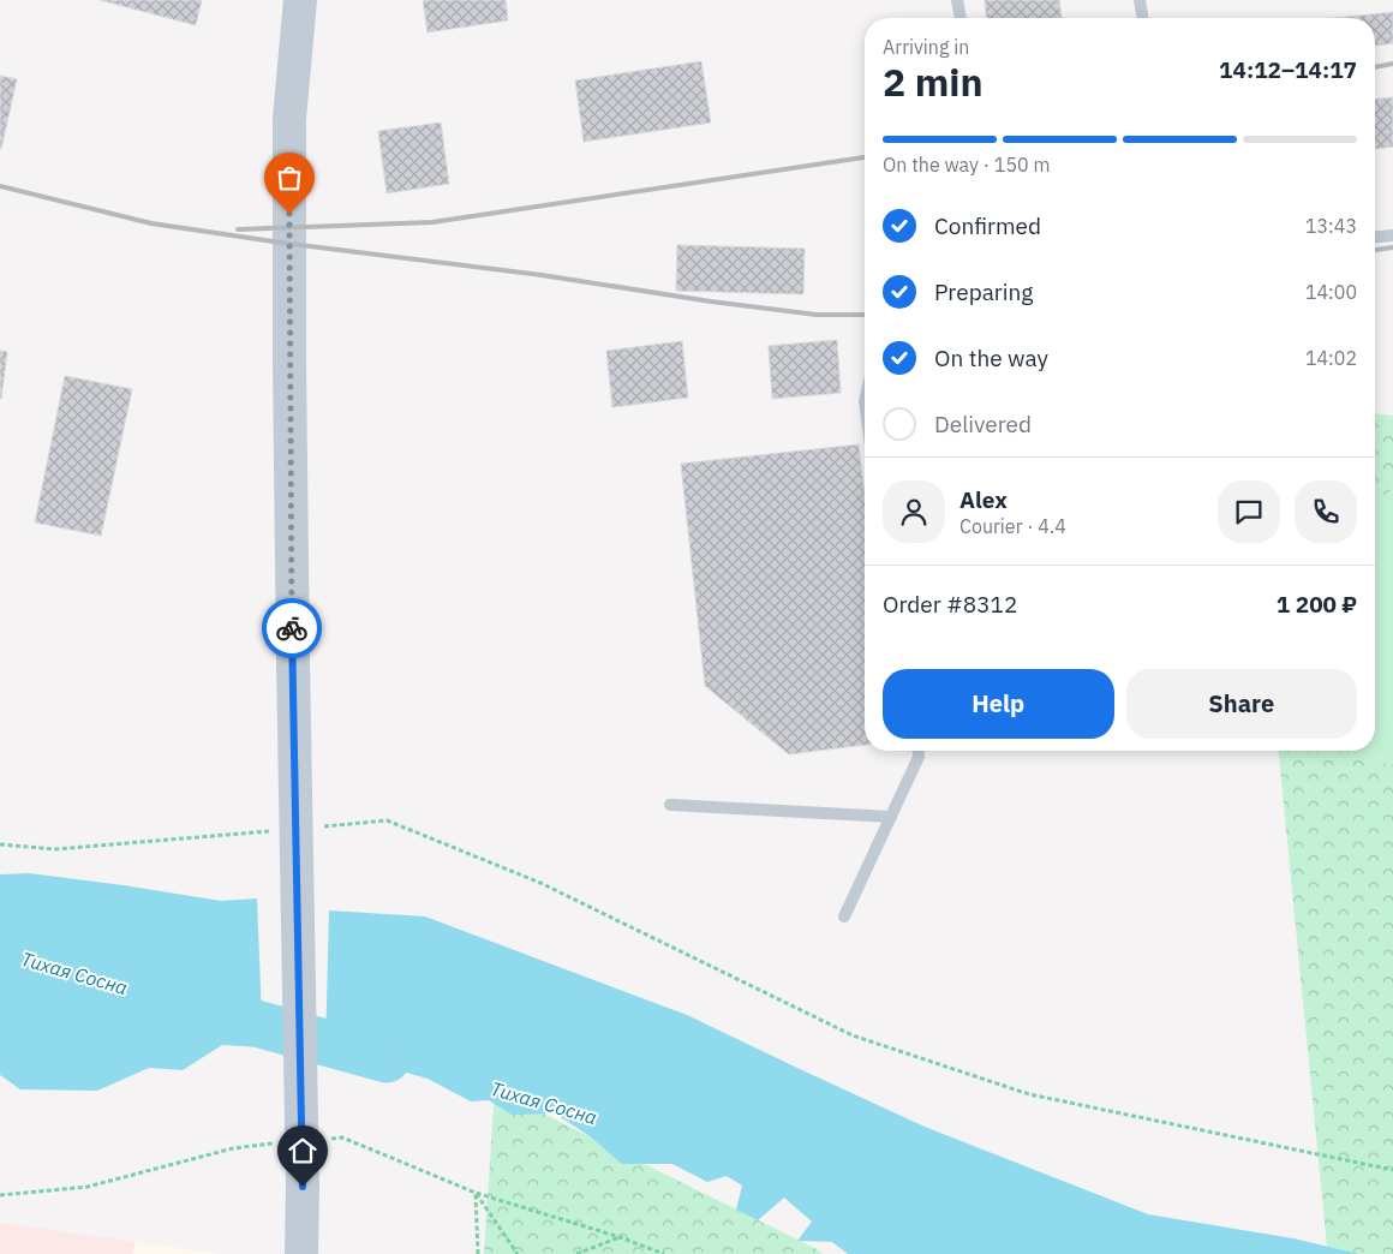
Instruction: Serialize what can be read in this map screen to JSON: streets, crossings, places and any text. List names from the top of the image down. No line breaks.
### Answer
{"water":["Тихая Сосна"],"page":{"heading":["2 min","Arriving in","14:12–14:17"],"panel":["Alex","Courier · 4.4","Order #8312","1 200 ₽"],"bar":"On the way · 150 m","list":[["Confirmed","13:43"],["Preparing","14:00"],["On the way","14:02"],"Delivered"],"buttons":["Help","Share"]}}
